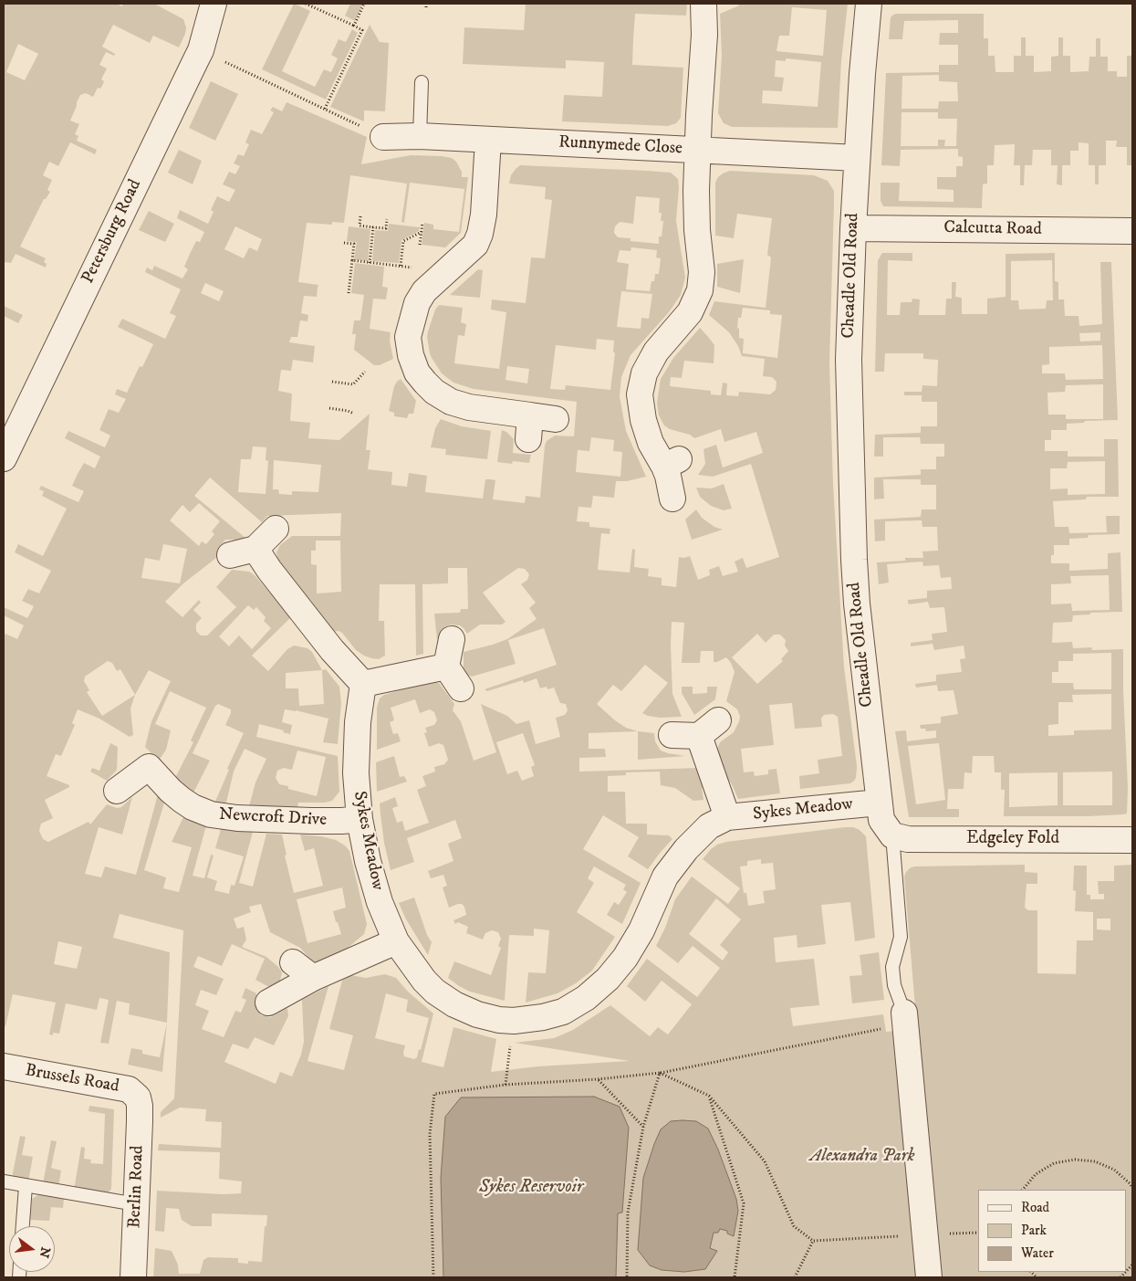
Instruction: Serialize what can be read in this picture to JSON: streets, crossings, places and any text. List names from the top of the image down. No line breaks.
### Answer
{"streets":{"street":["Runnymede Close","Calcutta Road","Petersburg Road","Cheadle Old Road","Sykes Meadow","Newcroft Drive","Edgeley Fold","Brussels Road","Berlin Road"]},"crossings":[["Runnymede Close","Cheadle Old Road"],["Calcutta Road","Cheadle Old Road"],["Cheadle Old Road","Sykes Meadow"],["Cheadle Old Road","Edgeley Fold"],["Sykes Meadow","Newcroft Drive"],["Brussels Road","Berlin Road"]],"water":["Sykes Reservoir"],"parks":["Alexandra Park"],"legend":["Road","Park","Water"],"north":"right"}
